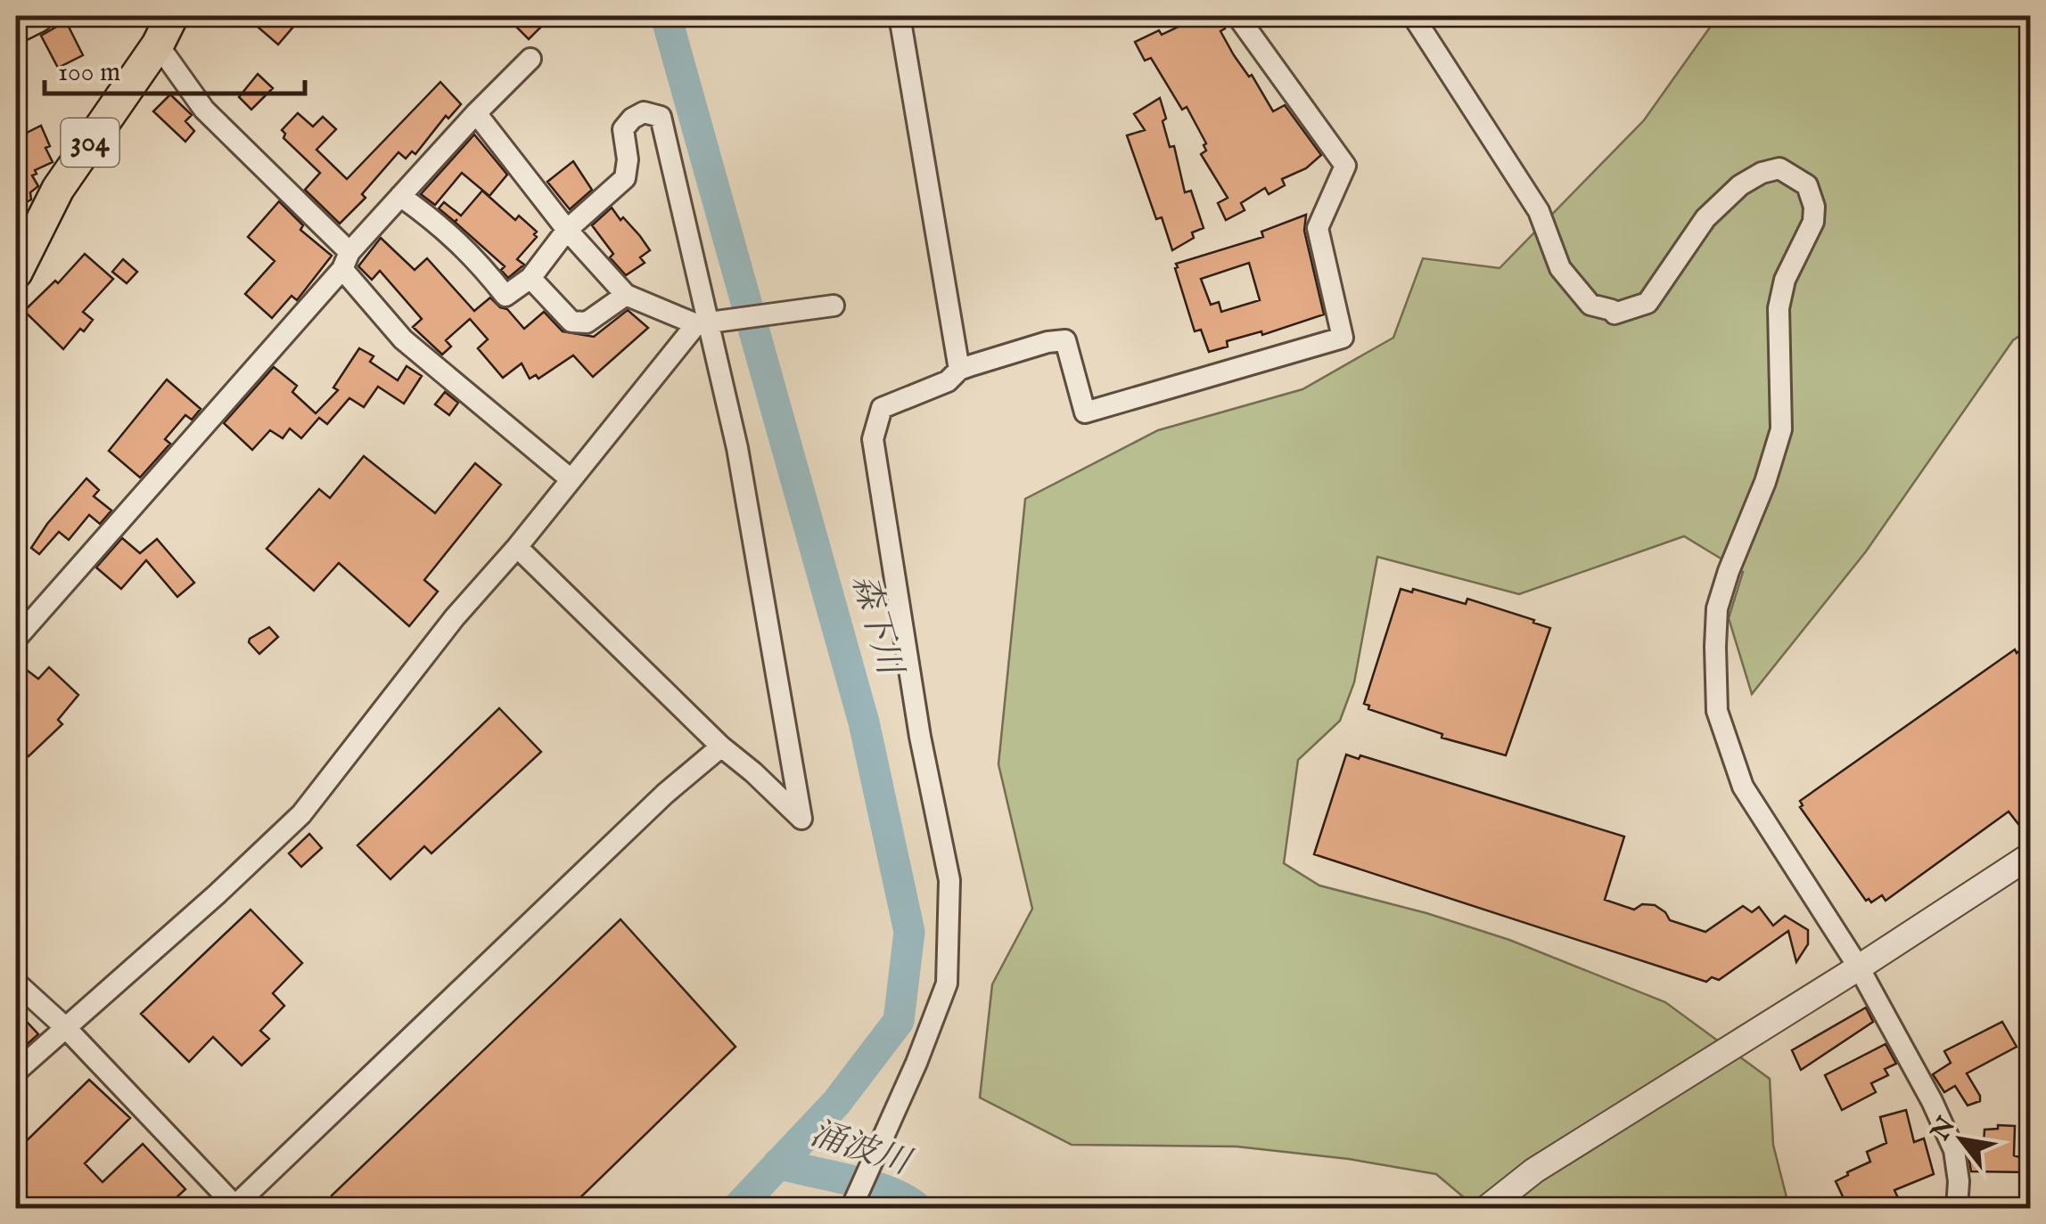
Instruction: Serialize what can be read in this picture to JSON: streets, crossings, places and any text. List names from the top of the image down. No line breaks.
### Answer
{"streets":{"highway":["304"]},"water":["森下川","涌波川"],"scale_bar":"100 m","north":"top left"}
